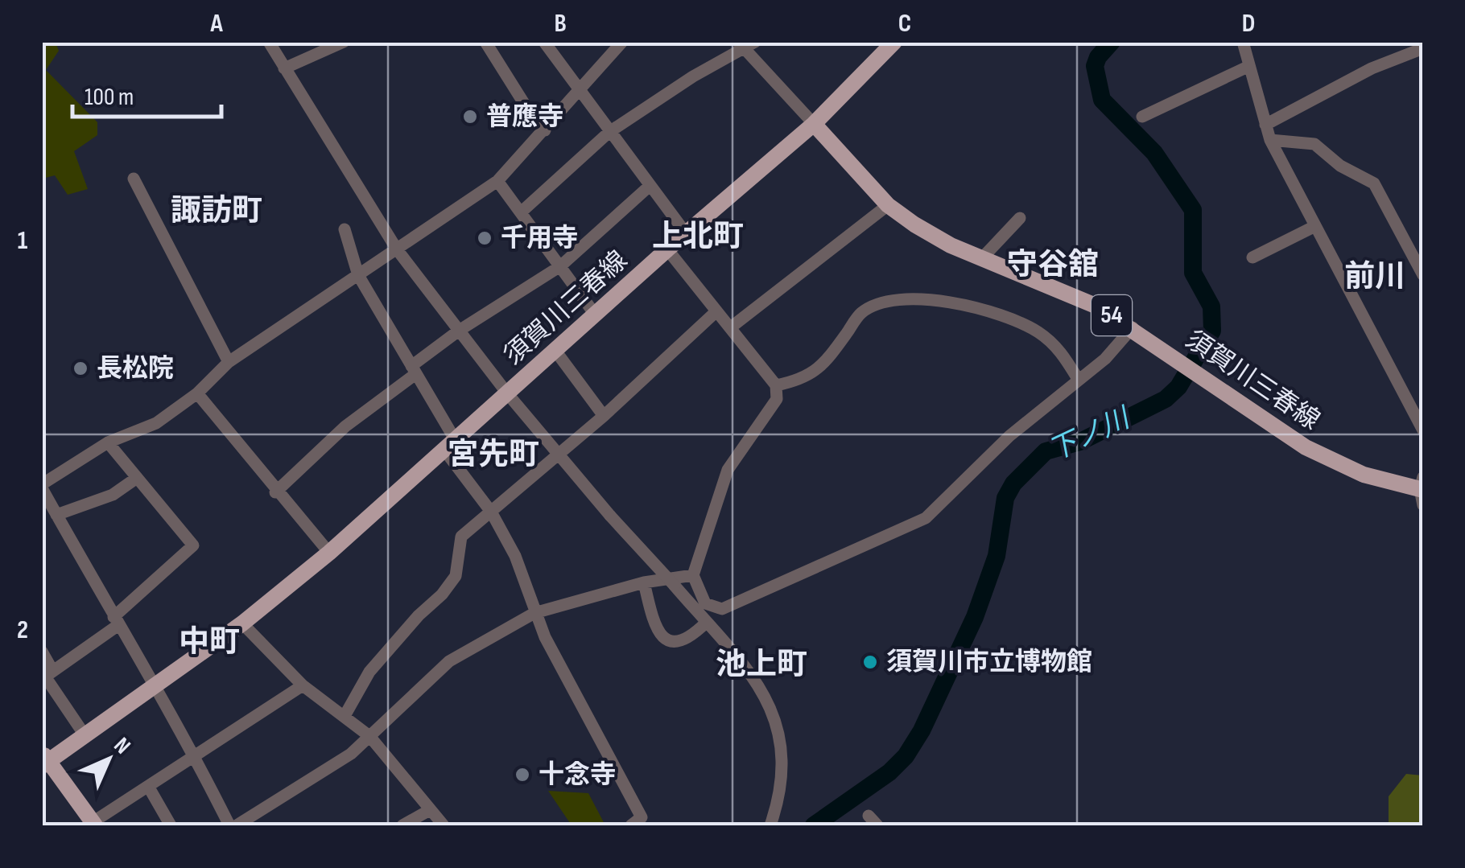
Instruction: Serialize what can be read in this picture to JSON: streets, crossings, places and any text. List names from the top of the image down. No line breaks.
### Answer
{"streets":{"main road":["須賀川三春線","54"]},"districts":["諏訪町","上北町","守谷舘","前川","宮先町","中町","池上町"],"water":["下ノ川"],"places":["普應寺","千用寺","長松院","須賀川市立博物館","十念寺"],"scale_bar":"100 m","north":"top right","grid":{"columns":["A","B","C","D"],"rows":["1","2"]}}
